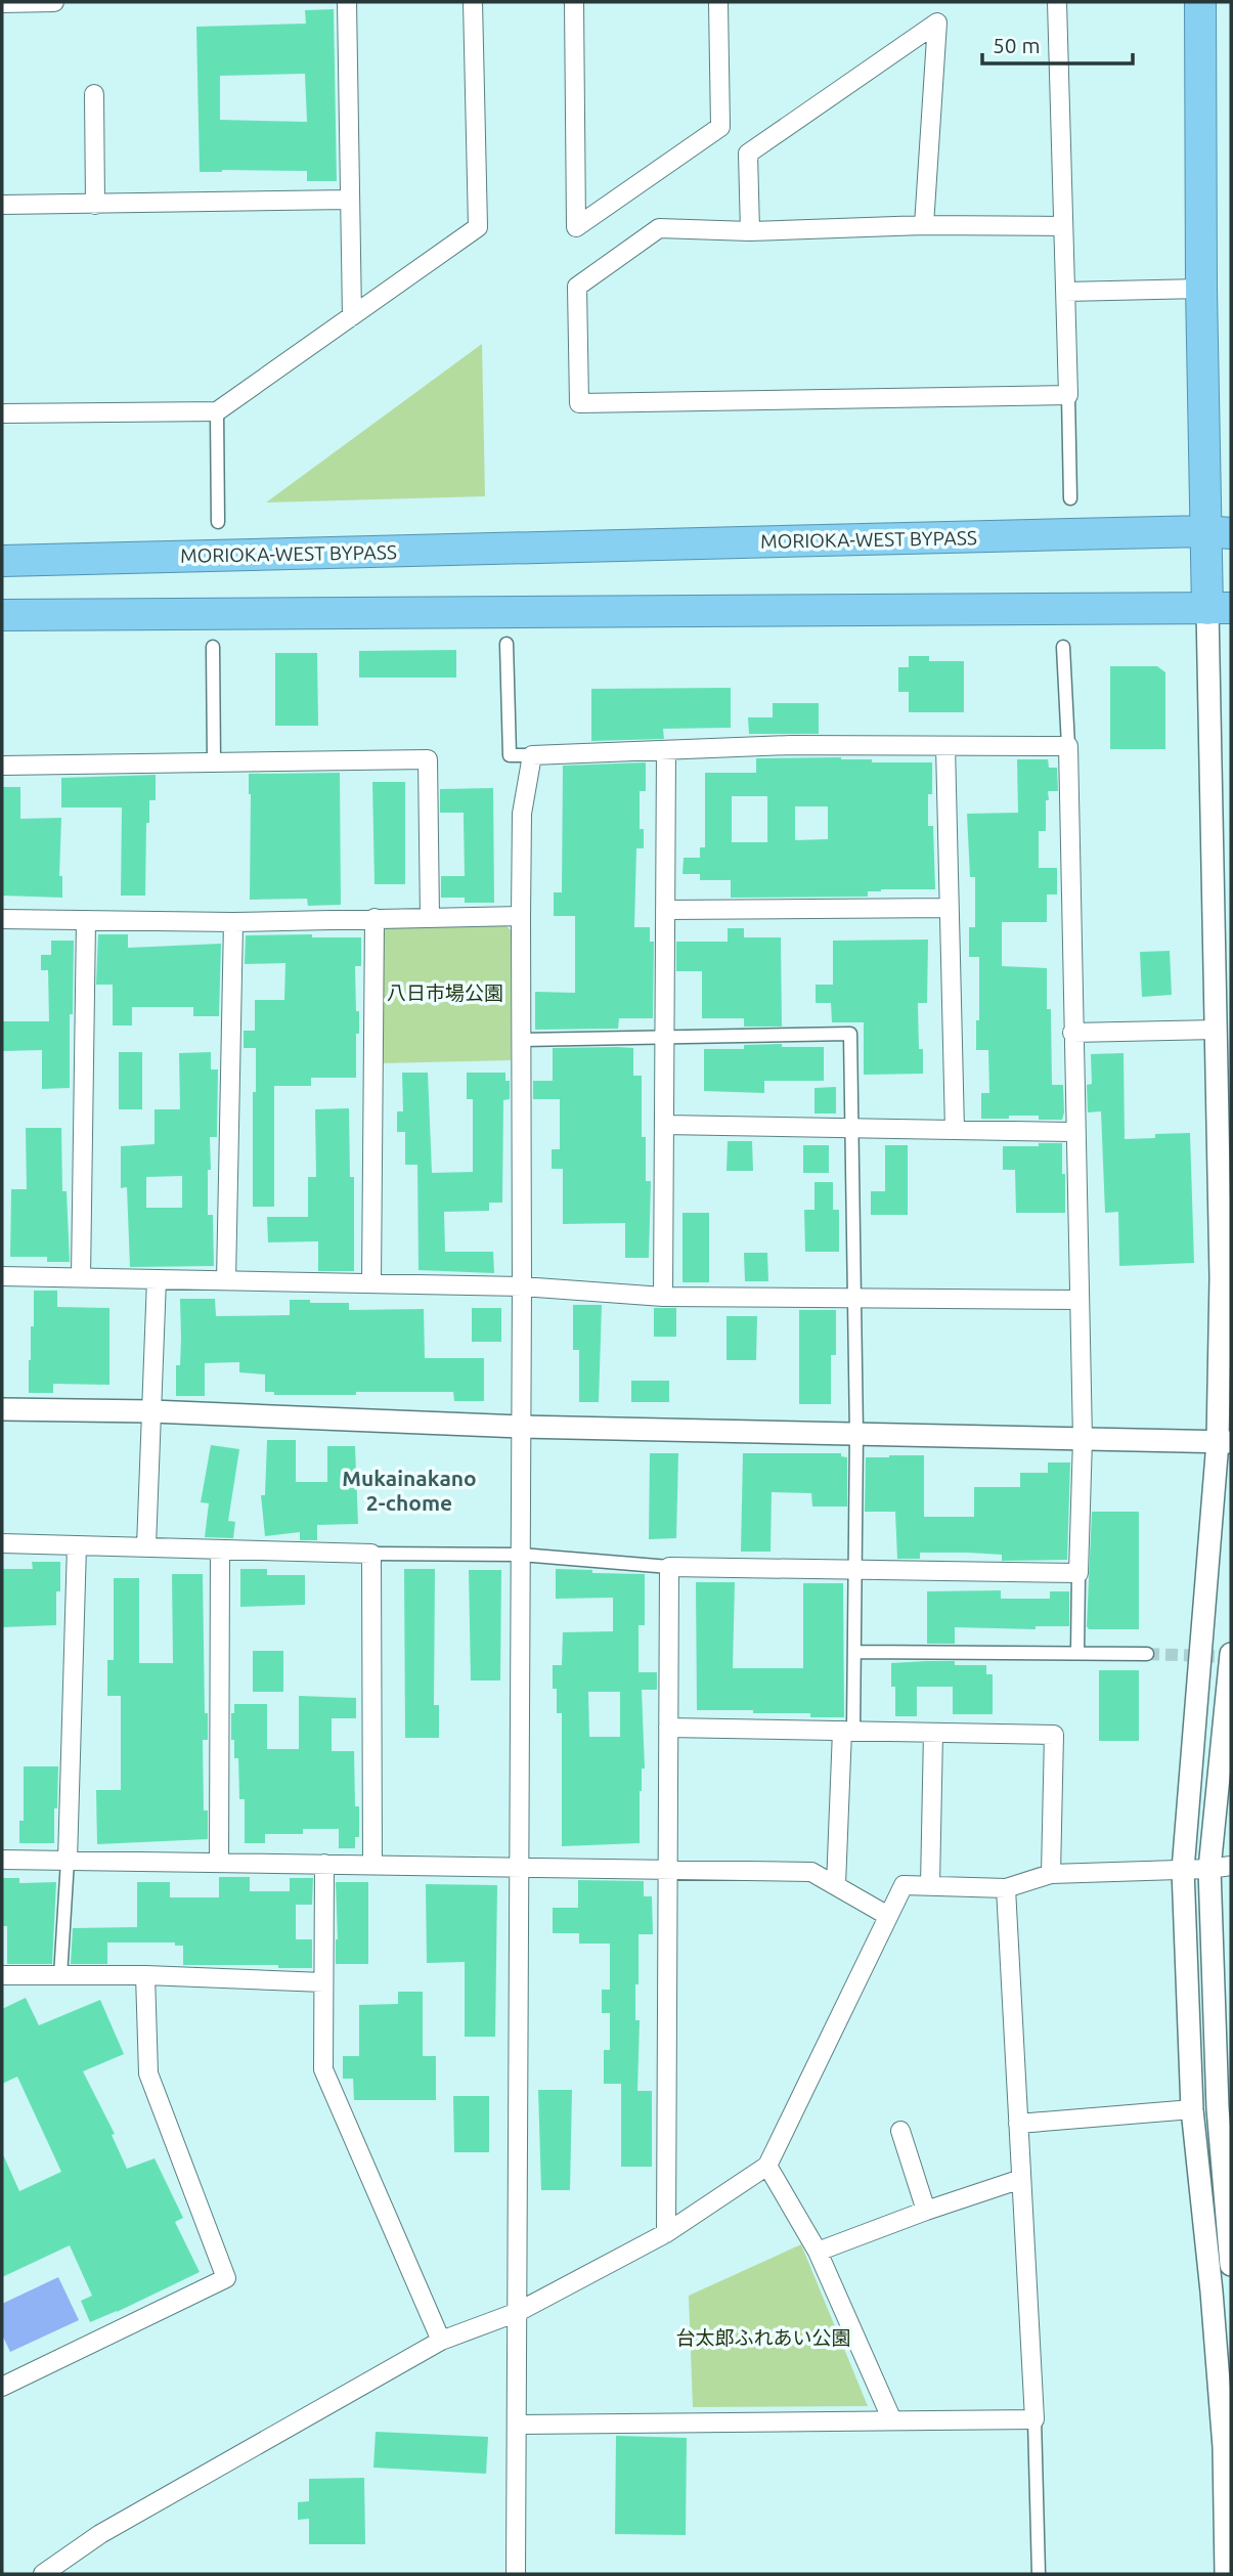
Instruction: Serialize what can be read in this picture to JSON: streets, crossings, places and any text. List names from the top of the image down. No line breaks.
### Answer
{"streets":{"highway":["MORIOKA-WEST BYPASS"]},"districts":["Mukainakano 2-chome"],"parks":["八日市場公園","台太郎ふれあい公園"],"scale_bar":"50 m"}
